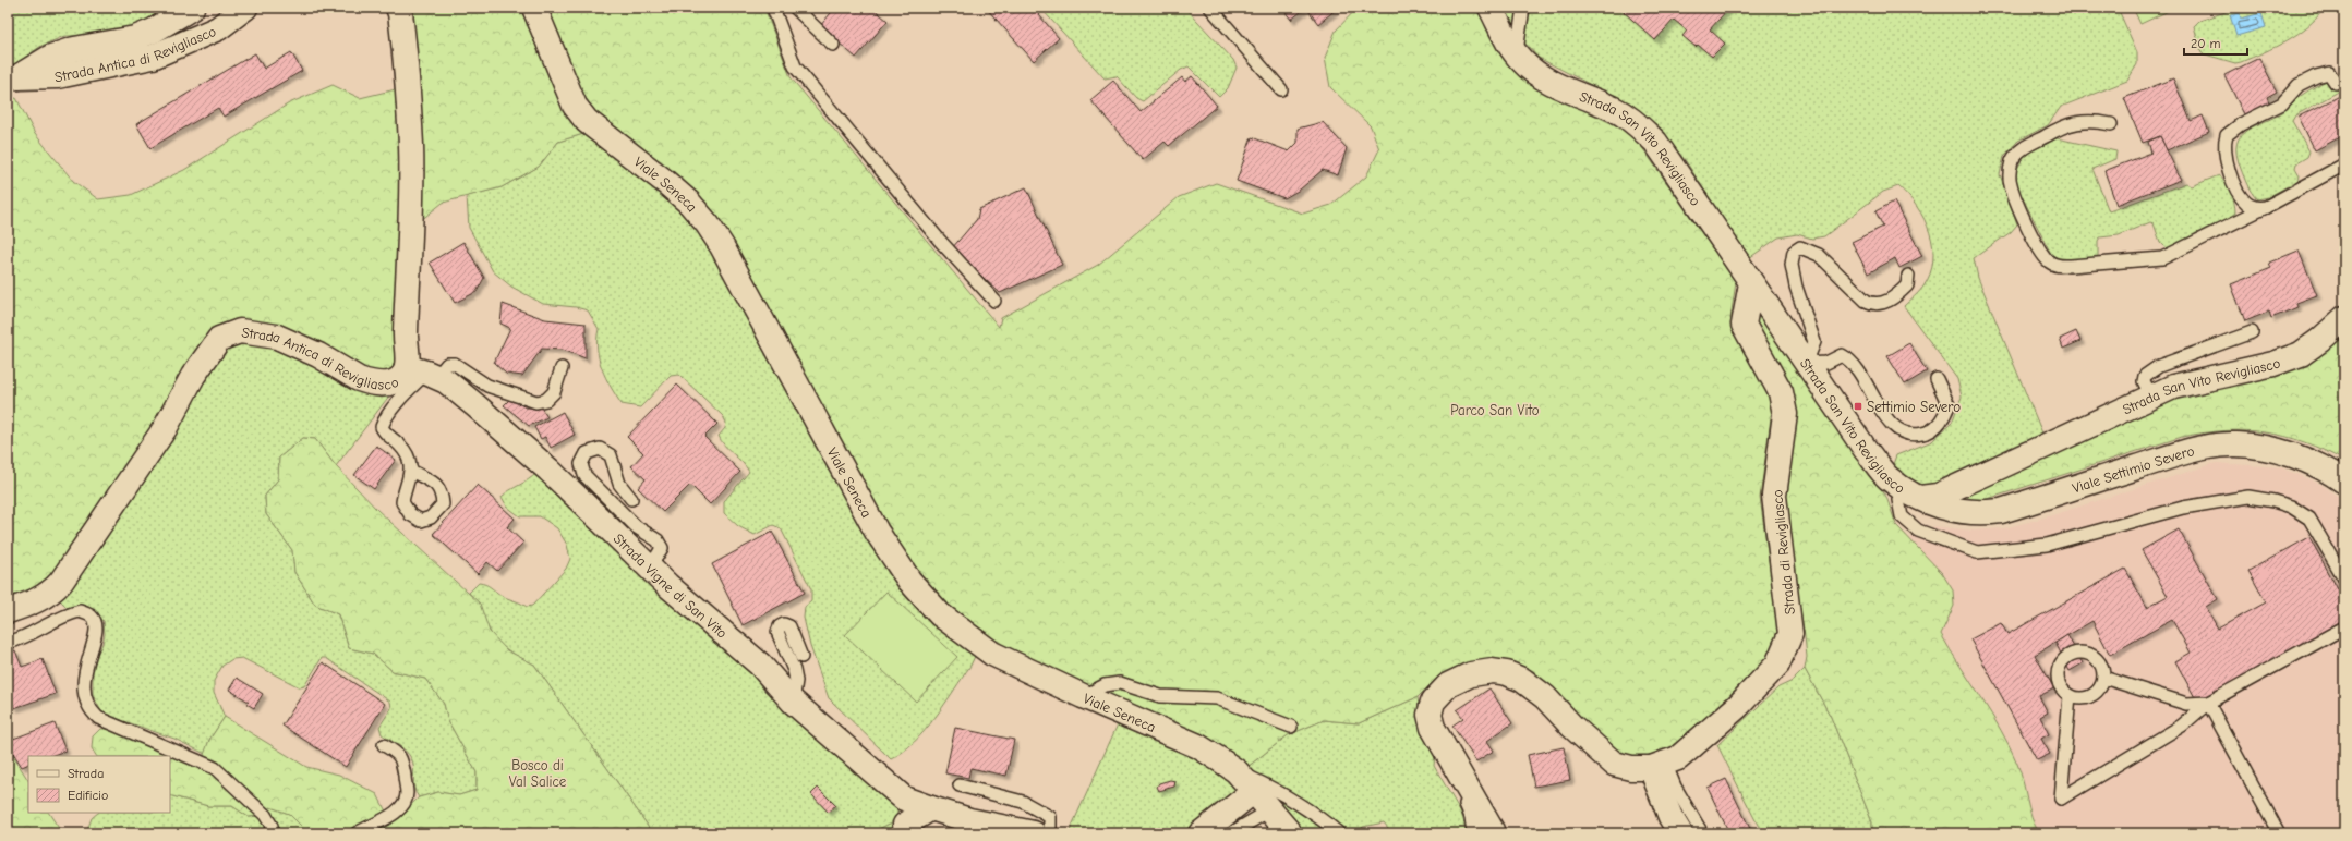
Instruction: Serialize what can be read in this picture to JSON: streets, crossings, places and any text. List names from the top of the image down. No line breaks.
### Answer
{"streets":{"street":["Strada Antica di Revigliasco","Strada San Vito Revigliasco","Viale Seneca","Viale Settimio Severo","Strada di Revigliasco","Strada Vigne di San Vito"]},"crossings":[["Strada Antica di Revigliasco","Strada Vigne di San Vito"],["Strada San Vito Revigliasco","Viale Settimio Severo"],["Strada San Vito Revigliasco","Strada di Revigliasco"]],"parks":["Parco San Vito","Bosco di Val Salice"],"places":{"transit":["Settimio Severo"]},"legend":["Strada","Edificio"],"scale_bar":"20 m"}
